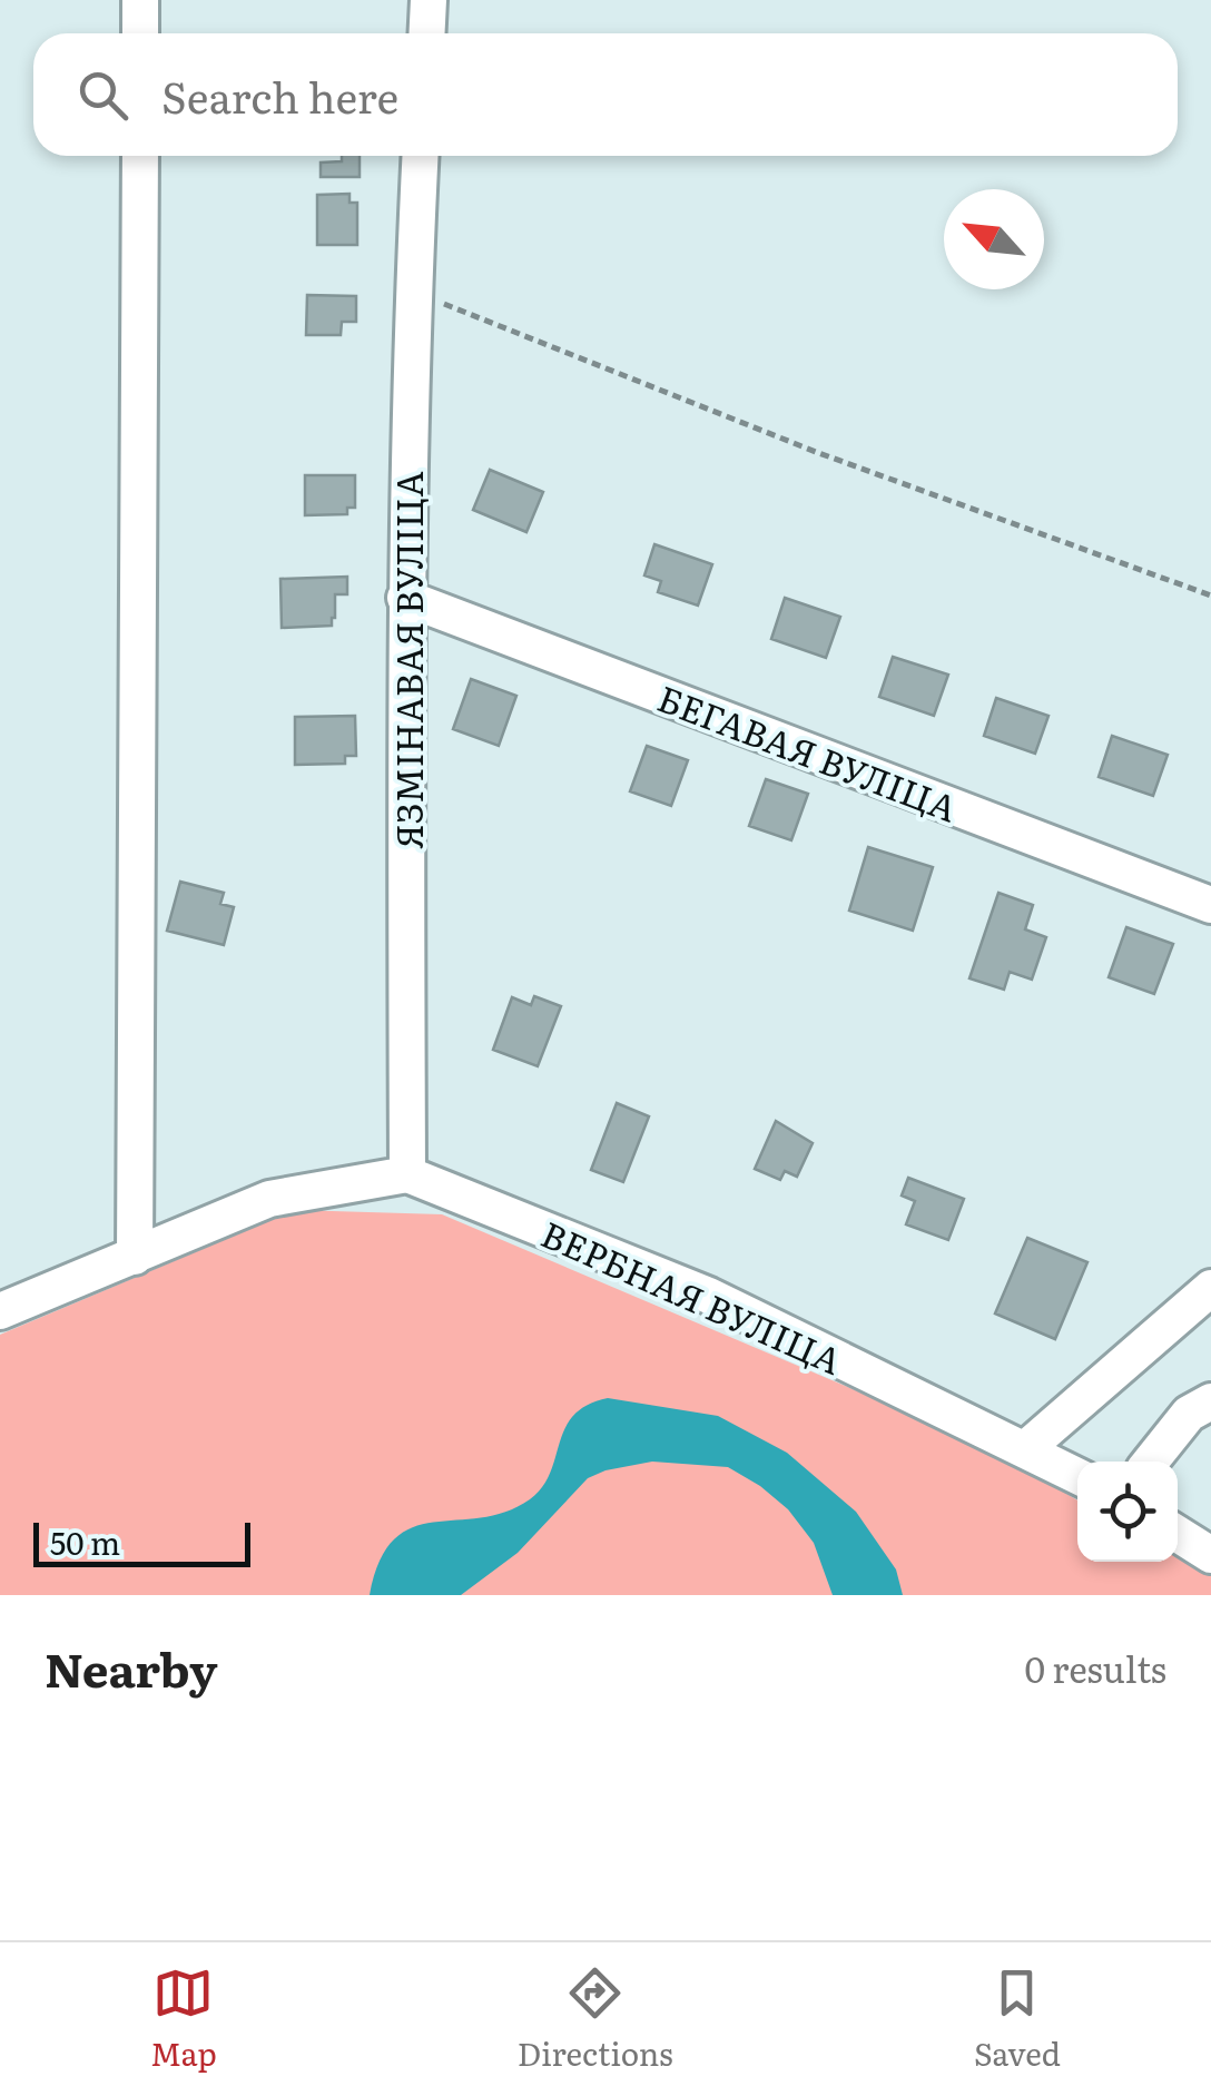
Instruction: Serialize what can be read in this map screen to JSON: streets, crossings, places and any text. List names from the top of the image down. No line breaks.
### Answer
{"streets":{"street":["ЯЗМІНАВАЯ ВУЛІЦА","БЕГАВАЯ ВУЛІЦА","ВЕРБНАЯ ВУЛІЦА"]},"crossings":[["ЯЗМІНАВАЯ ВУЛІЦА","БЕГАВАЯ ВУЛІЦА"],["ЯЗМІНАВАЯ ВУЛІЦА","ВЕРБНАЯ ВУЛІЦА"]],"scale_bar":"50 m","north":"top left","page":{"search":"Search here","scale":"50 m","heading":["Nearby","0 results"],"nav":["Map","Directions","Saved"]}}
